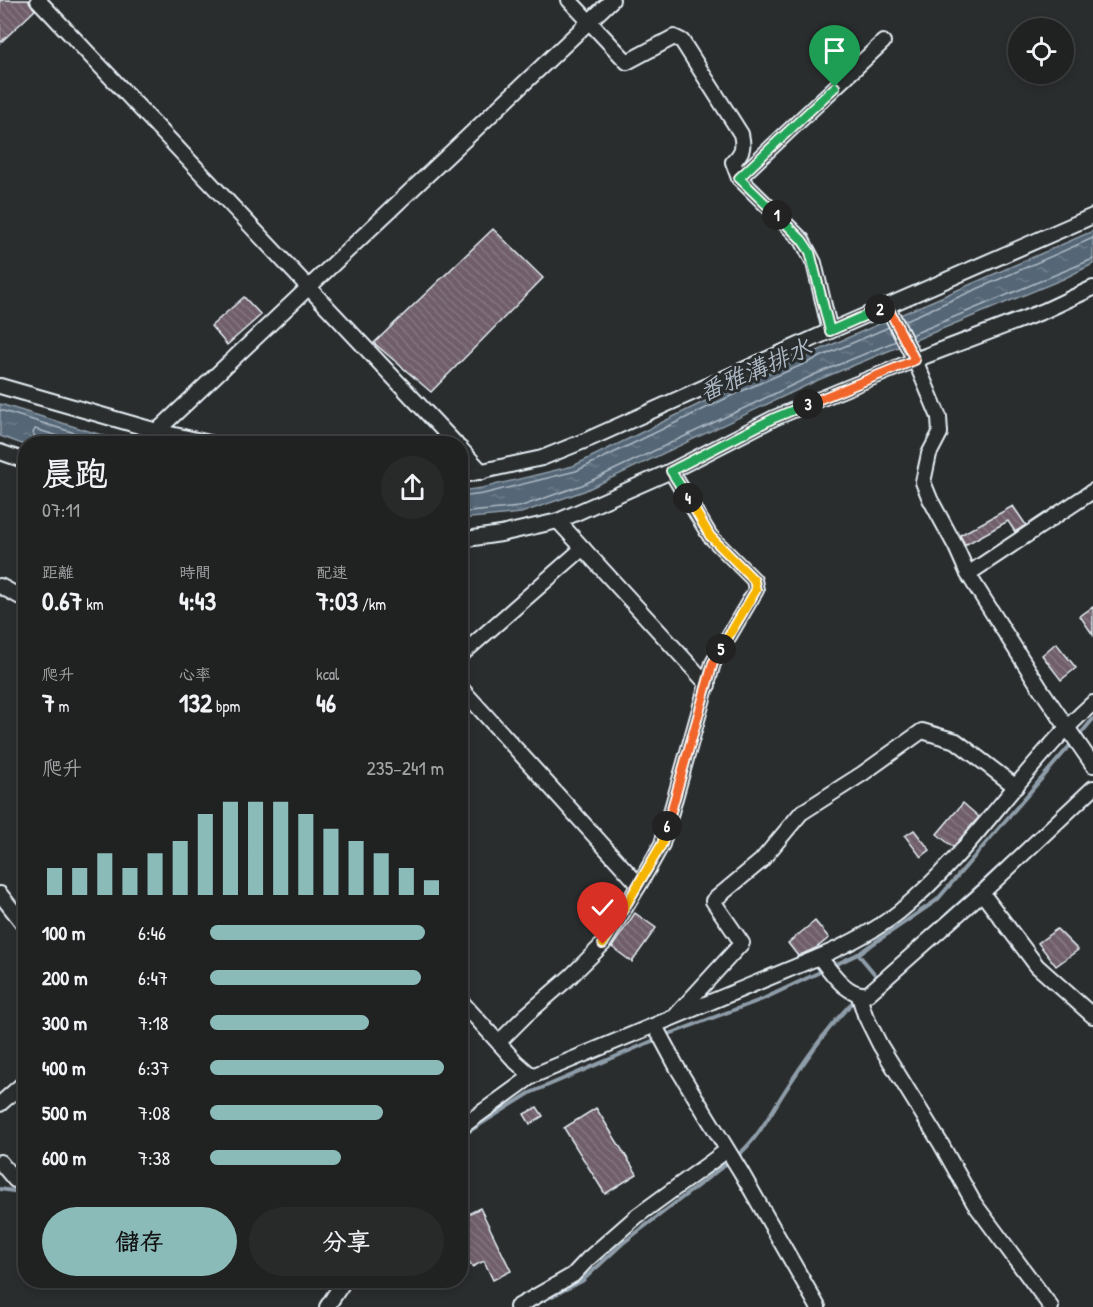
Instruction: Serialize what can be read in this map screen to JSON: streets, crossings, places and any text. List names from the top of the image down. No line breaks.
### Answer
{"water":["番雅溝排水"],"page":{"pins":["1","2","3","4","5","6"],"heading":["晨跑","07:11"],"stats":[["距離","0.67 km"],["時間","4:43"],["配速","7:03 /km"],["爬升","7 m"],["心率","132 bpm"],["kcal","46"]],"chart":["爬升","235–241 m"],"list":[{"name":"100 m","note":"6:46"},{"name":"200 m","note":"6:47"},{"name":"300 m","note":"7:18"},{"name":"400 m","note":"6:37"},{"name":"500 m","note":"7:08"},{"name":"600 m","note":"7:38"}],"buttons":["儲存","分享"]}}
